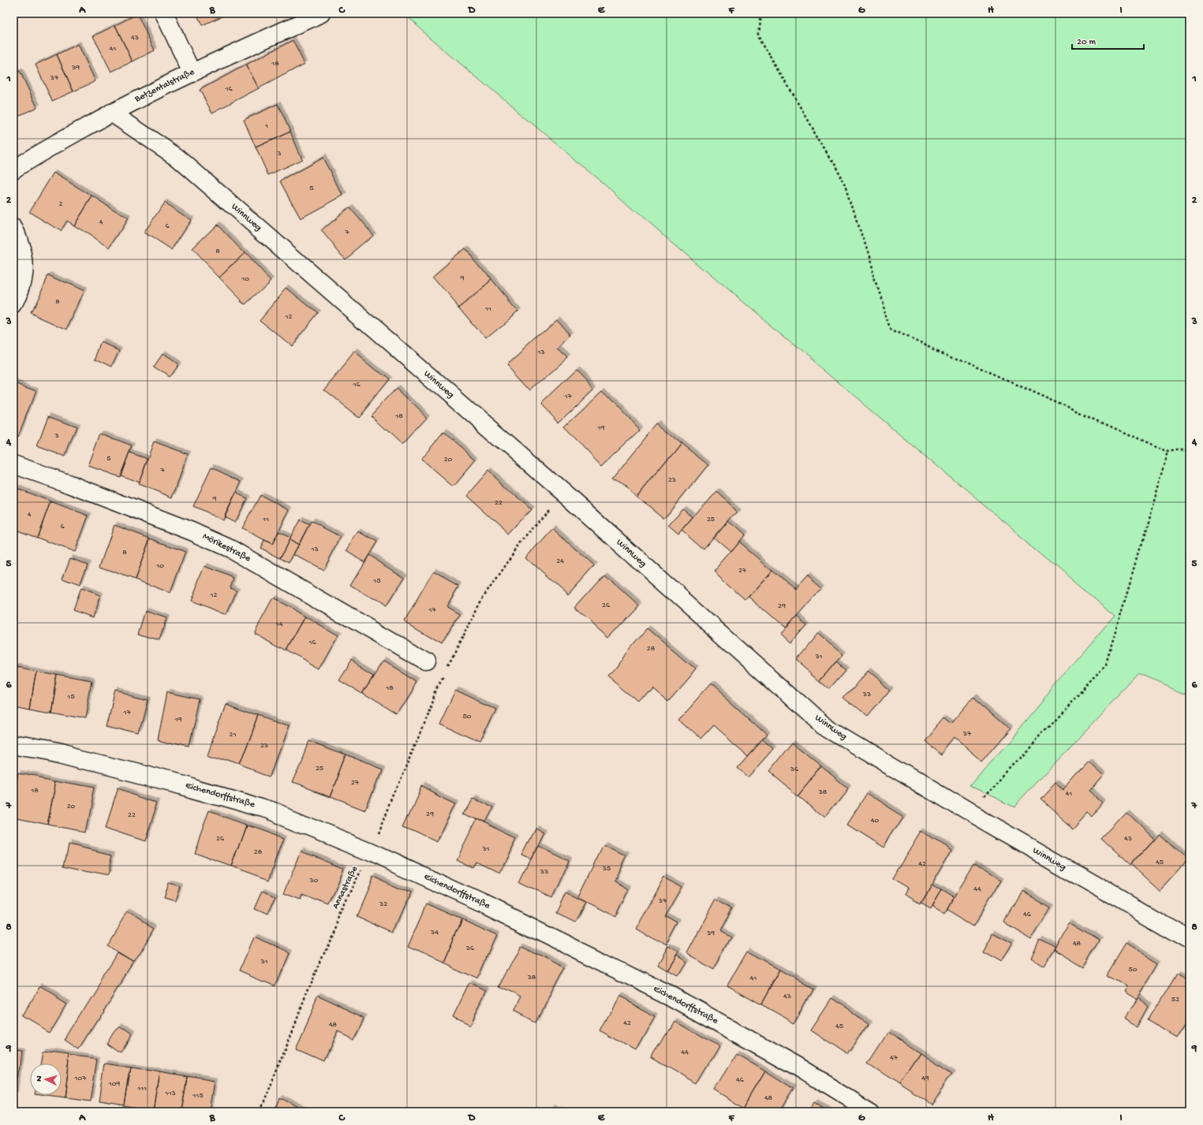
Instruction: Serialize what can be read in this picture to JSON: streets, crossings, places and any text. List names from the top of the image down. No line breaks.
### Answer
{"streets":{"street":["Betzentalstraße","Winnweg","Mörikestraße","Eichendorffstraße"],"path":["Annastraße"]},"crossings":[["Betzentalstraße","Winnweg"],["Eichendorffstraße","Annastraße"]],"house_numbers":["43","41","18","39","37","16","1","3","5","2","4","6","7","8","9","10","8","11","12","13","16","17","18","19","3","5","20","7","23","9","22","4","11","25","6","13","8","24","10","27","15","12","26","29","17","14","16","28","31","18","33","15","17","50","19","37","21","23","25","36","27","18","38","41","20","29","22","40","26","43","31","28","45","42","35","33","30","44","37","32","46","34","39","48","36","31","50","38","41","43","52","42","48","45","44","47","107","49","46","109","111","113","115","48"],"scale_bar":"20 m","north":"left","grid":{"columns":["A","B","C","D","E","F","G","H","I"],"rows":["1","2","3","4","5","6","7","8","9"]}}
